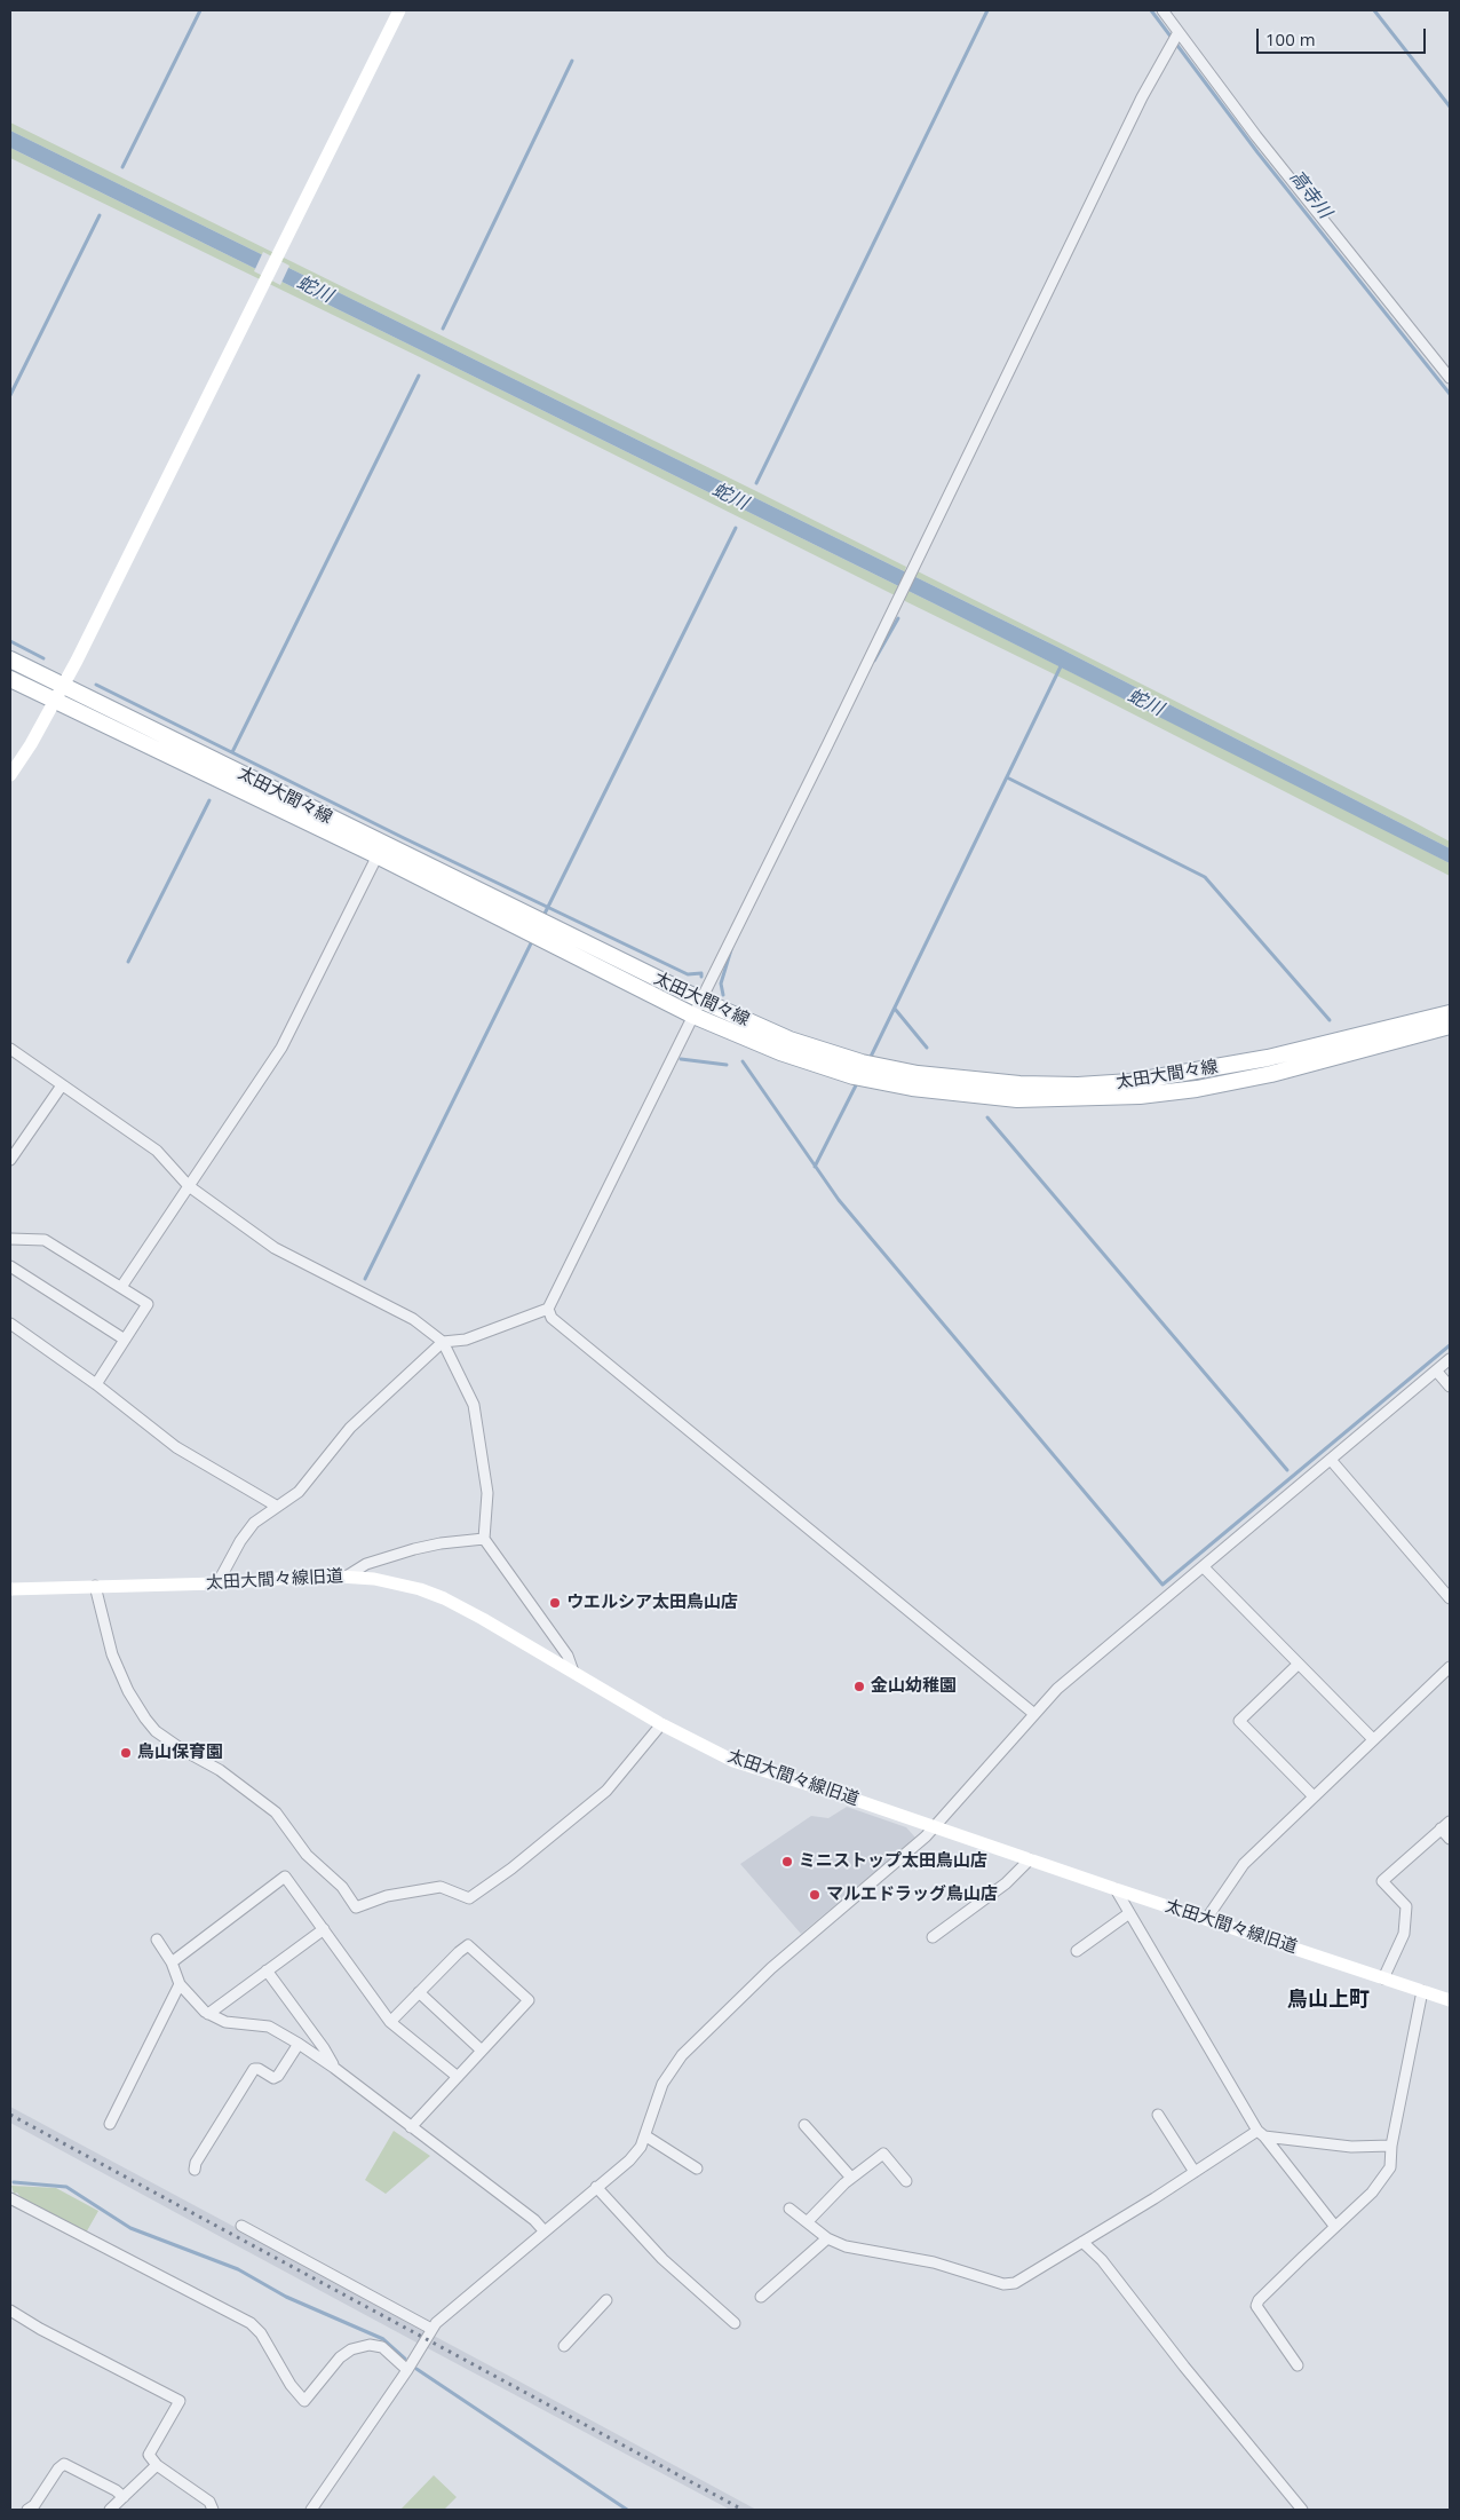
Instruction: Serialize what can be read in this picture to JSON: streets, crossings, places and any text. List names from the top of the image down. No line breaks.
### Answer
{"streets":{"main road":["太田大間々線"],"street":["太田大間々線旧道"]},"districts":["鳥山上町"],"water":["高寺川","蛇川"],"places":["ウエルシア太田鳥山店","金山幼稚園","鳥山保育園","ミニストップ太田鳥山店","マルエドラッグ鳥山店"],"scale_bar":"100 m"}
